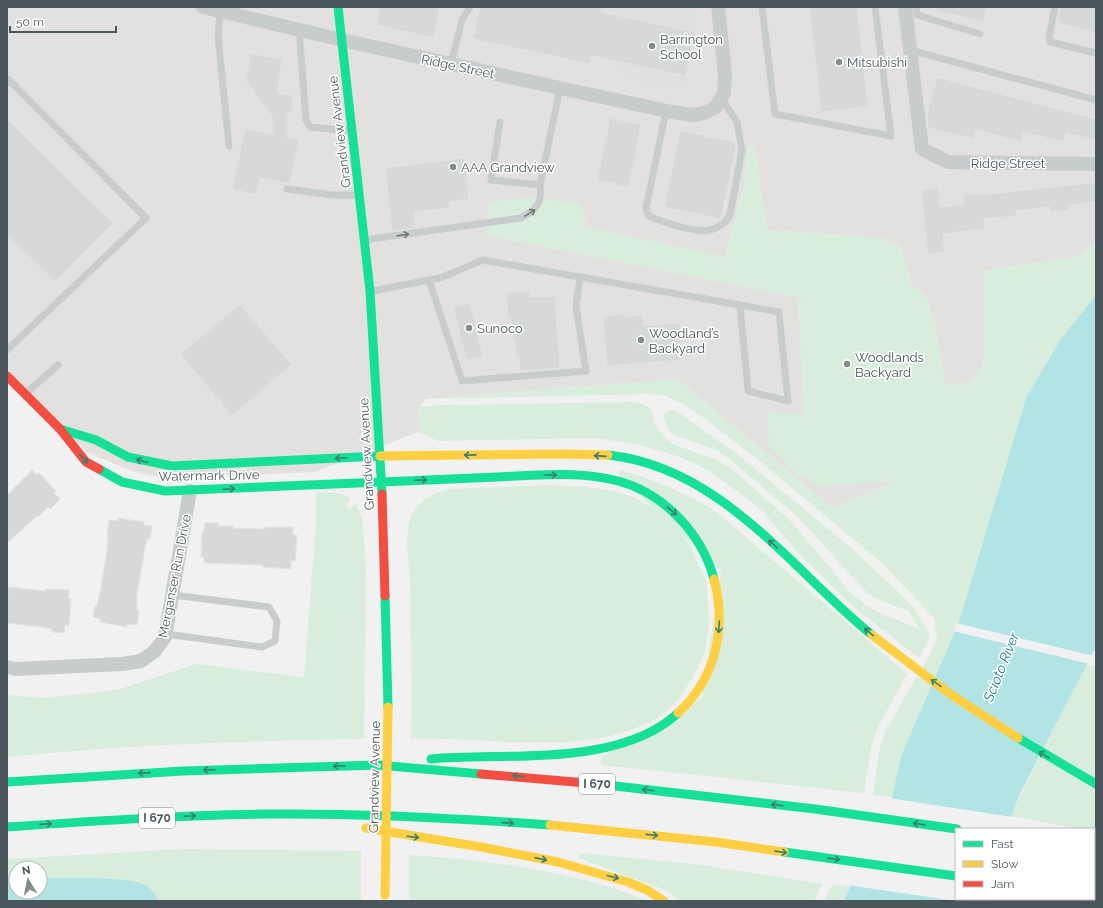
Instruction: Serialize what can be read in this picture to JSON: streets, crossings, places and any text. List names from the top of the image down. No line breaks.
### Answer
{"streets":{"main road":["Grandview Avenue","Watermark Drive","I 670"],"street":["Ridge Street","Merganser Run Drive"]},"crossings":[["Ridge Street","Grandview Avenue"],["Grandview Avenue","Watermark Drive"],["Watermark Drive","Merganser Run Drive"],["Watermark Drive","I 670"]],"water":["Scioto River"],"places":["Barrington School","Mitsubishi","AAA Grandview","Sunoco","Woodland’s Backyard","Woodlands Backyard"],"legend":["Fast","Slow","Jam"],"scale_bar":"50 m","north":"top"}
